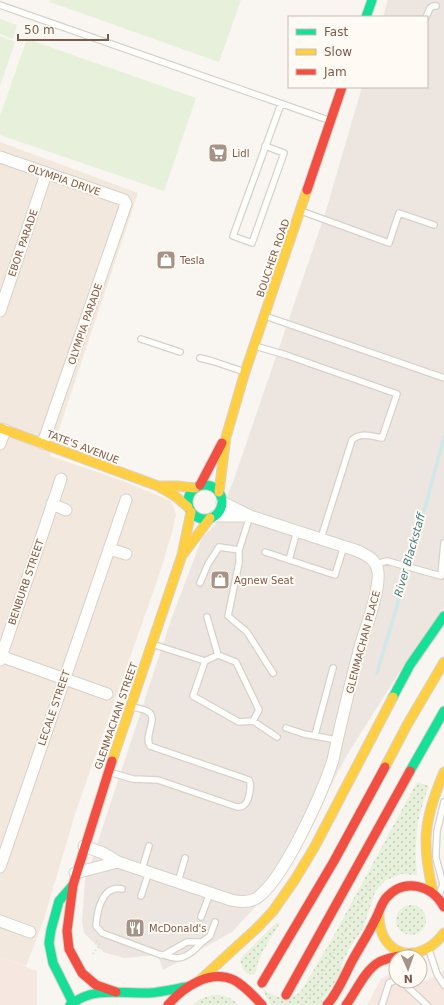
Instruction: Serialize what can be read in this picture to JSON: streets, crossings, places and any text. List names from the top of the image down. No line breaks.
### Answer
{"streets":{"main road":["BOUCHER ROAD","TATE'S AVENUE","GLENMACHAN STREET"],"street":["OLYMPIA DRIVE","EBOR PARADE","OLYMPIA PARADE","BENBURB STREET","GLENMACHAN PLACE","LECALE STREET"]},"crossings":[["OLYMPIA DRIVE","EBOR PARADE"],["OLYMPIA DRIVE","OLYMPIA PARADE"],["BOUCHER ROAD","TATE'S AVENUE"],["BOUCHER ROAD","GLENMACHAN STREET"],["OLYMPIA PARADE","TATE'S AVENUE"],["TATE'S AVENUE","GLENMACHAN STREET"],["GLENMACHAN PLACE","GLENMACHAN STREET"]],"water":["River Blackstaff"],"places":{"supermarket":["Lidl"],"shop":["Tesla","Agnew Seat"],"restaurant":["McDonald's"]},"legend":["Fast","Slow","Jam"],"scale_bar":"50 m","north":"bottom"}
